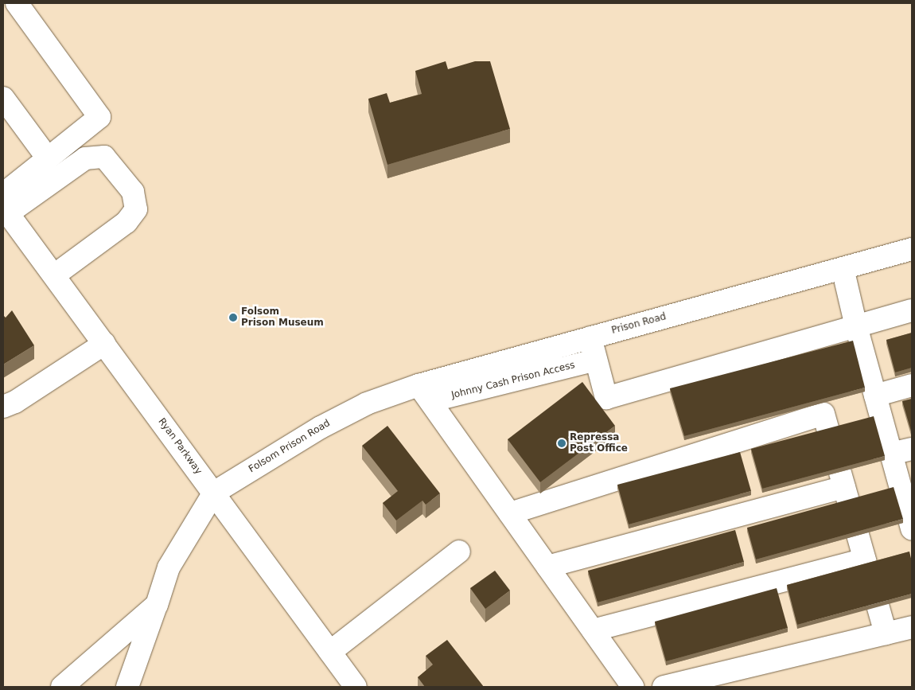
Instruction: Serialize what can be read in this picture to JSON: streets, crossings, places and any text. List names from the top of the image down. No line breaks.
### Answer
{"streets":{"street":["Prison Road","Johnny Cash Prison Access","Ryan Parkway","Folsom Prison Road"]},"crossings":[["Prison Road","Johnny Cash Prison Access"],["Prison Road","Folsom Prison Road"],["Ryan Parkway","Folsom Prison Road"]],"places":["Folsom Prison Museum","Repressa Post Office"]}
